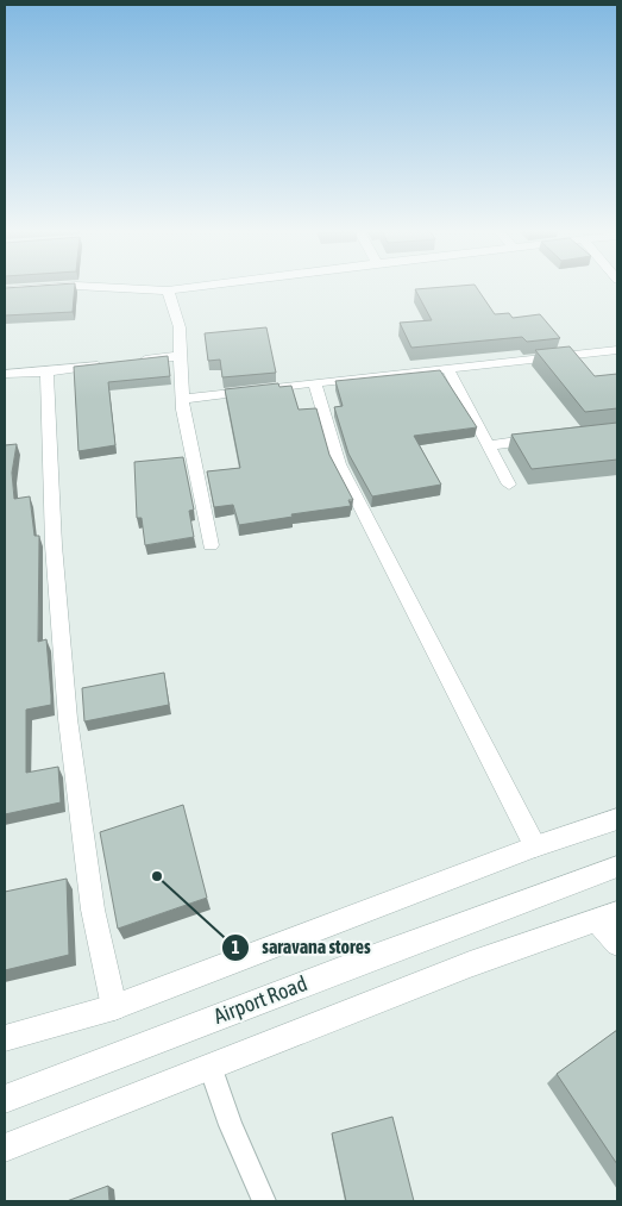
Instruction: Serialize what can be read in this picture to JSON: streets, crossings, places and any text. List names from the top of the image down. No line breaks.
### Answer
{"streets":{"street":["Airport Road"]},"places":["saravana stores"]}
